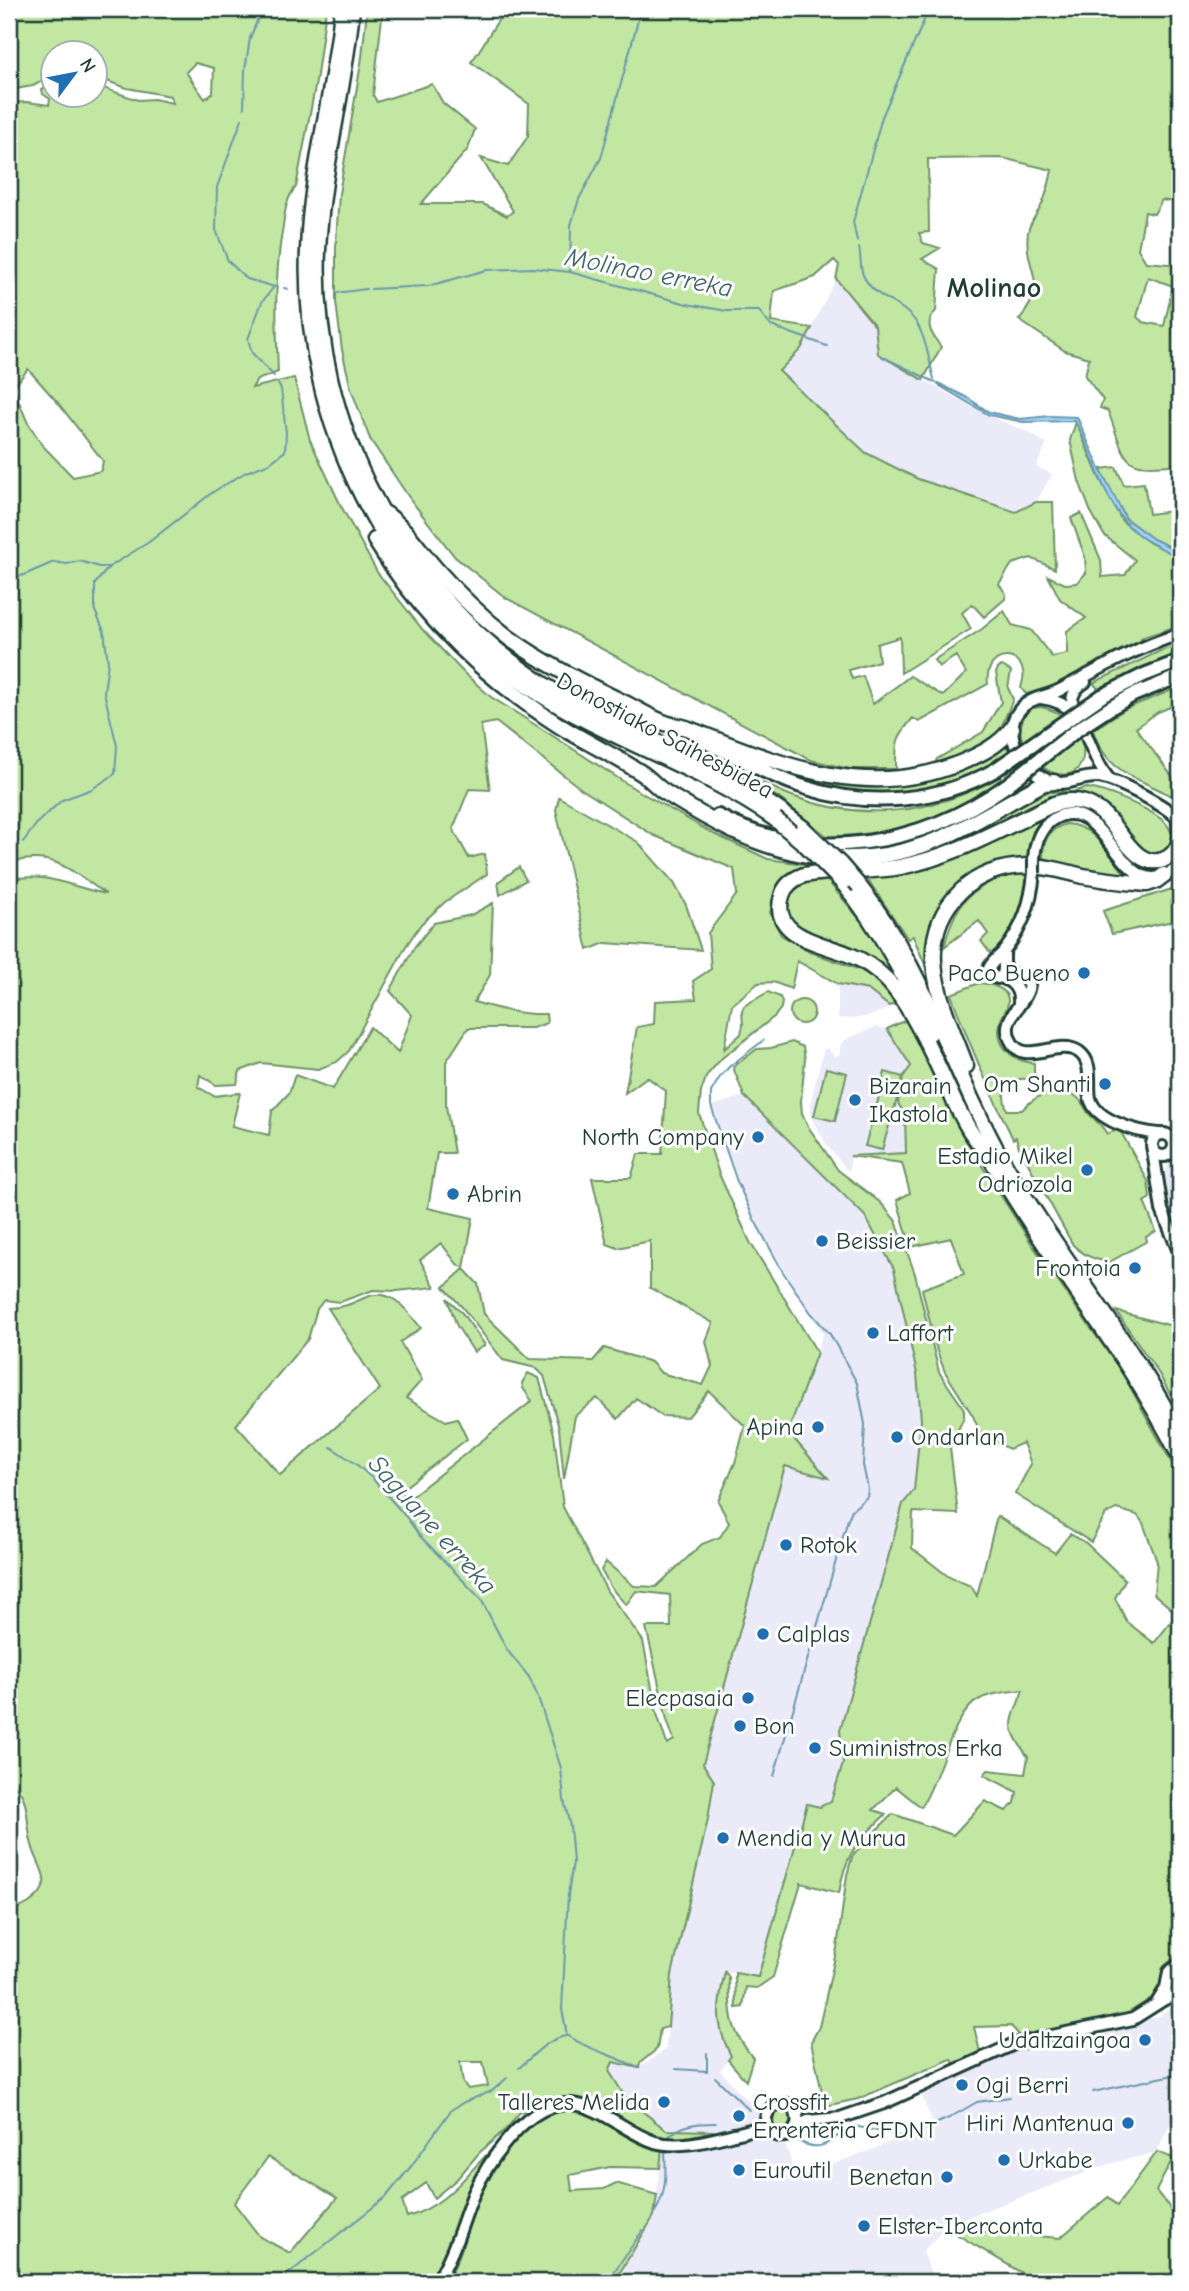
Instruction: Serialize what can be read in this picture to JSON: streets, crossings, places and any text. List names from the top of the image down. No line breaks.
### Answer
{"streets":{"highway":["Donostiako Saihesbidea"]},"districts":["Molinao"],"water":["Molinao erreka","Saguane erreka"],"places":["Paco Bueno","Om Shanti","Bizarain Ikastola","North Company","Estadio Mikel Odriozola","Abrin","Beissier","Frontoia","Laffort","Apina","Ondarlan","Rotok","Calplas","Elecpasaia","Bon","Suministros Erka","Mendia y Murua","Udaltzaingoa","Ogi Berri","Talleres Melida","Crossfit Errenteria CFDNT","Hiri Mantenua","Urkabe","Euroutil","Benetan","Elster-Iberconta"],"north":"top right"}
